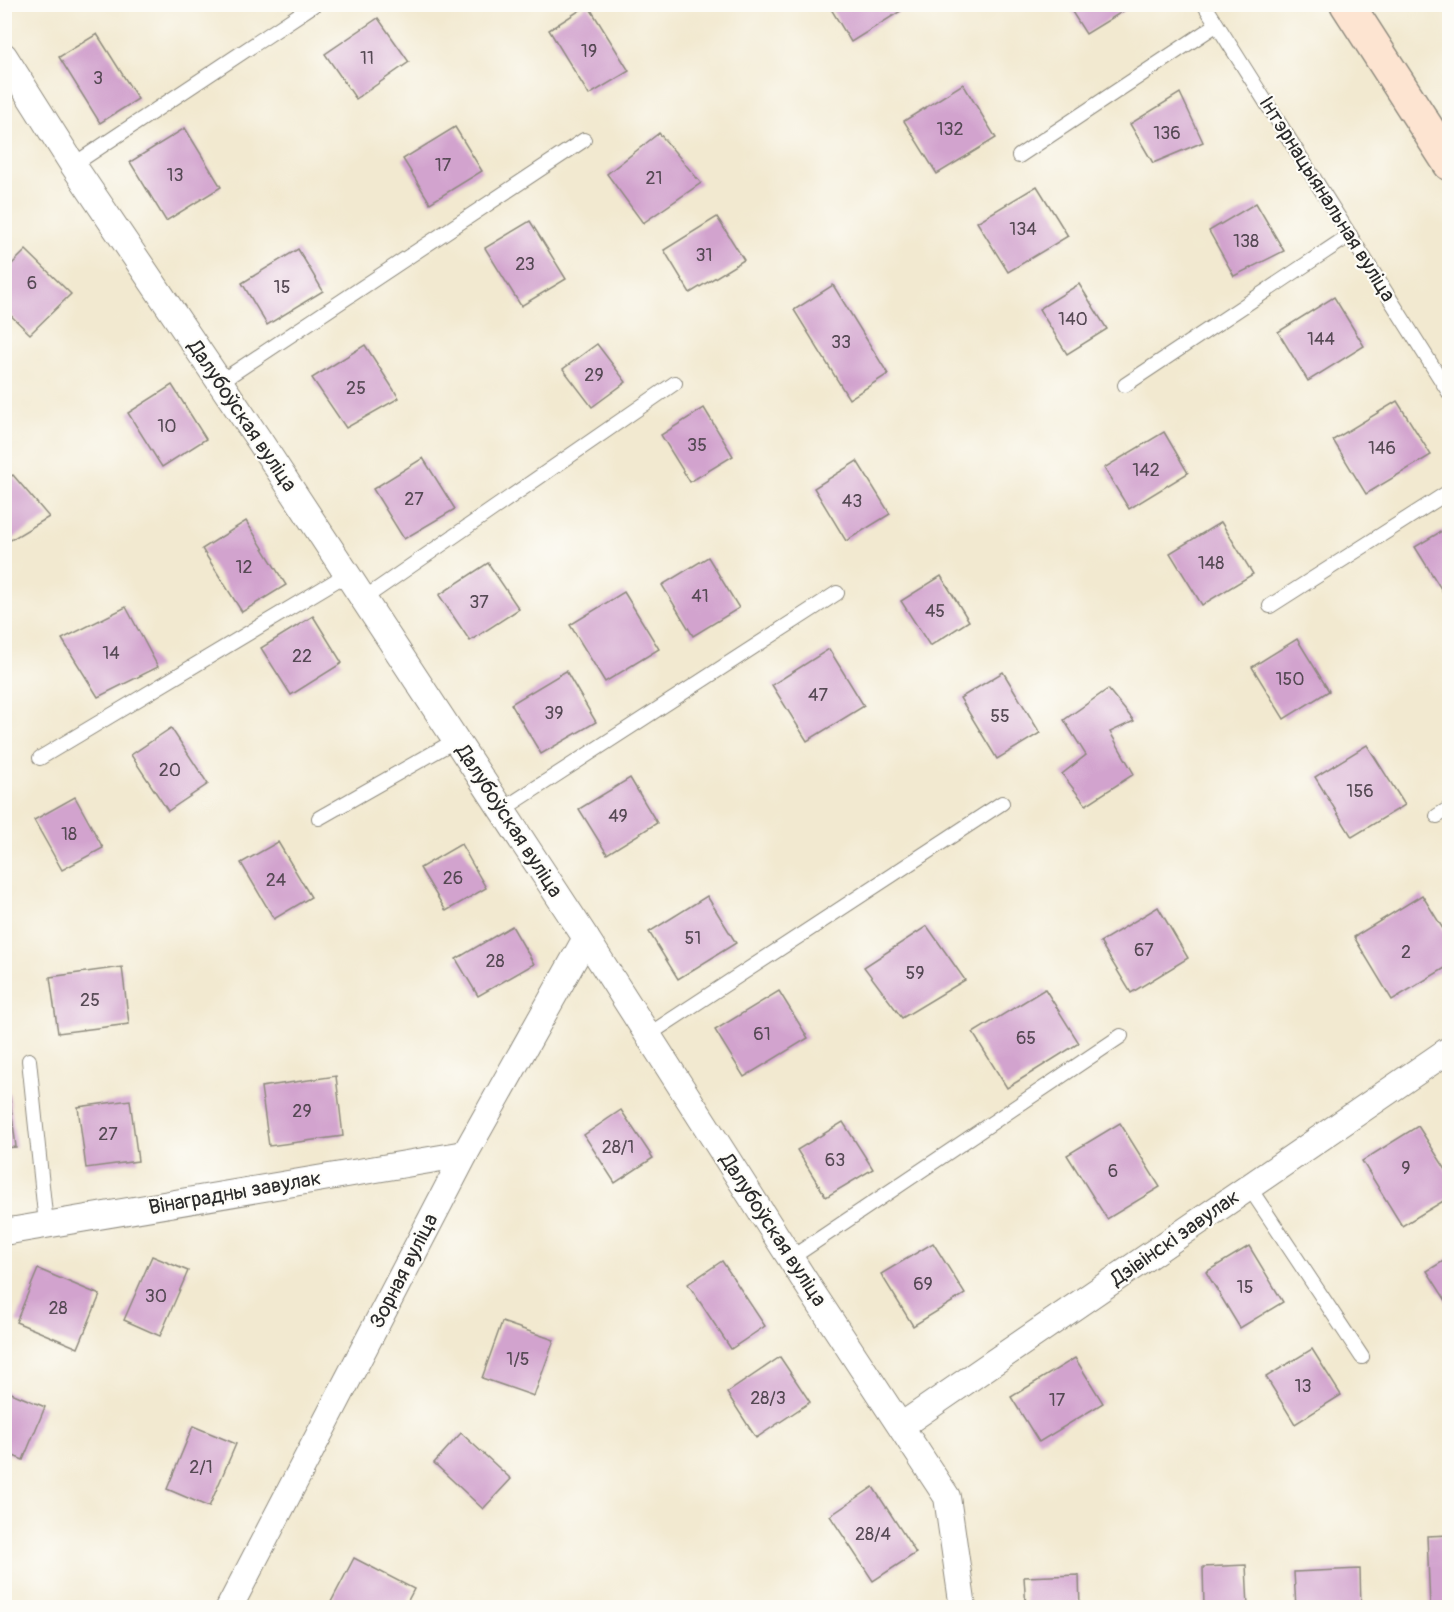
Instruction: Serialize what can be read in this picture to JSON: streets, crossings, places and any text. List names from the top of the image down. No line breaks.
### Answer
{"streets":{"street":["Далубоўская вуліца","Вінаградны завулак","Дзівінскі завулак","Зорная вуліца"],"lane":["Інтэрнацыянальная вуліца"]},"crossings":[["Далубоўская вуліца","Дзівінскі завулак"],["Далубоўская вуліца","Зорная вуліца"],["Вінаградны завулак","Зорная вуліца"]],"house_numbers":["19","11","3","132","136","17","13","21","134","138","31","23","6","15","140","144","33","29","25","10","35","146","142","27","43","148","12","41","37","45","14","22","150","47","39","55","20","156","49","18","26","24","51","67","2","28","59","25","61","65","29","27","28/1","63","9","6","69","15","30","28","1/5","13","28/3","17","2/1","28/4"]}
